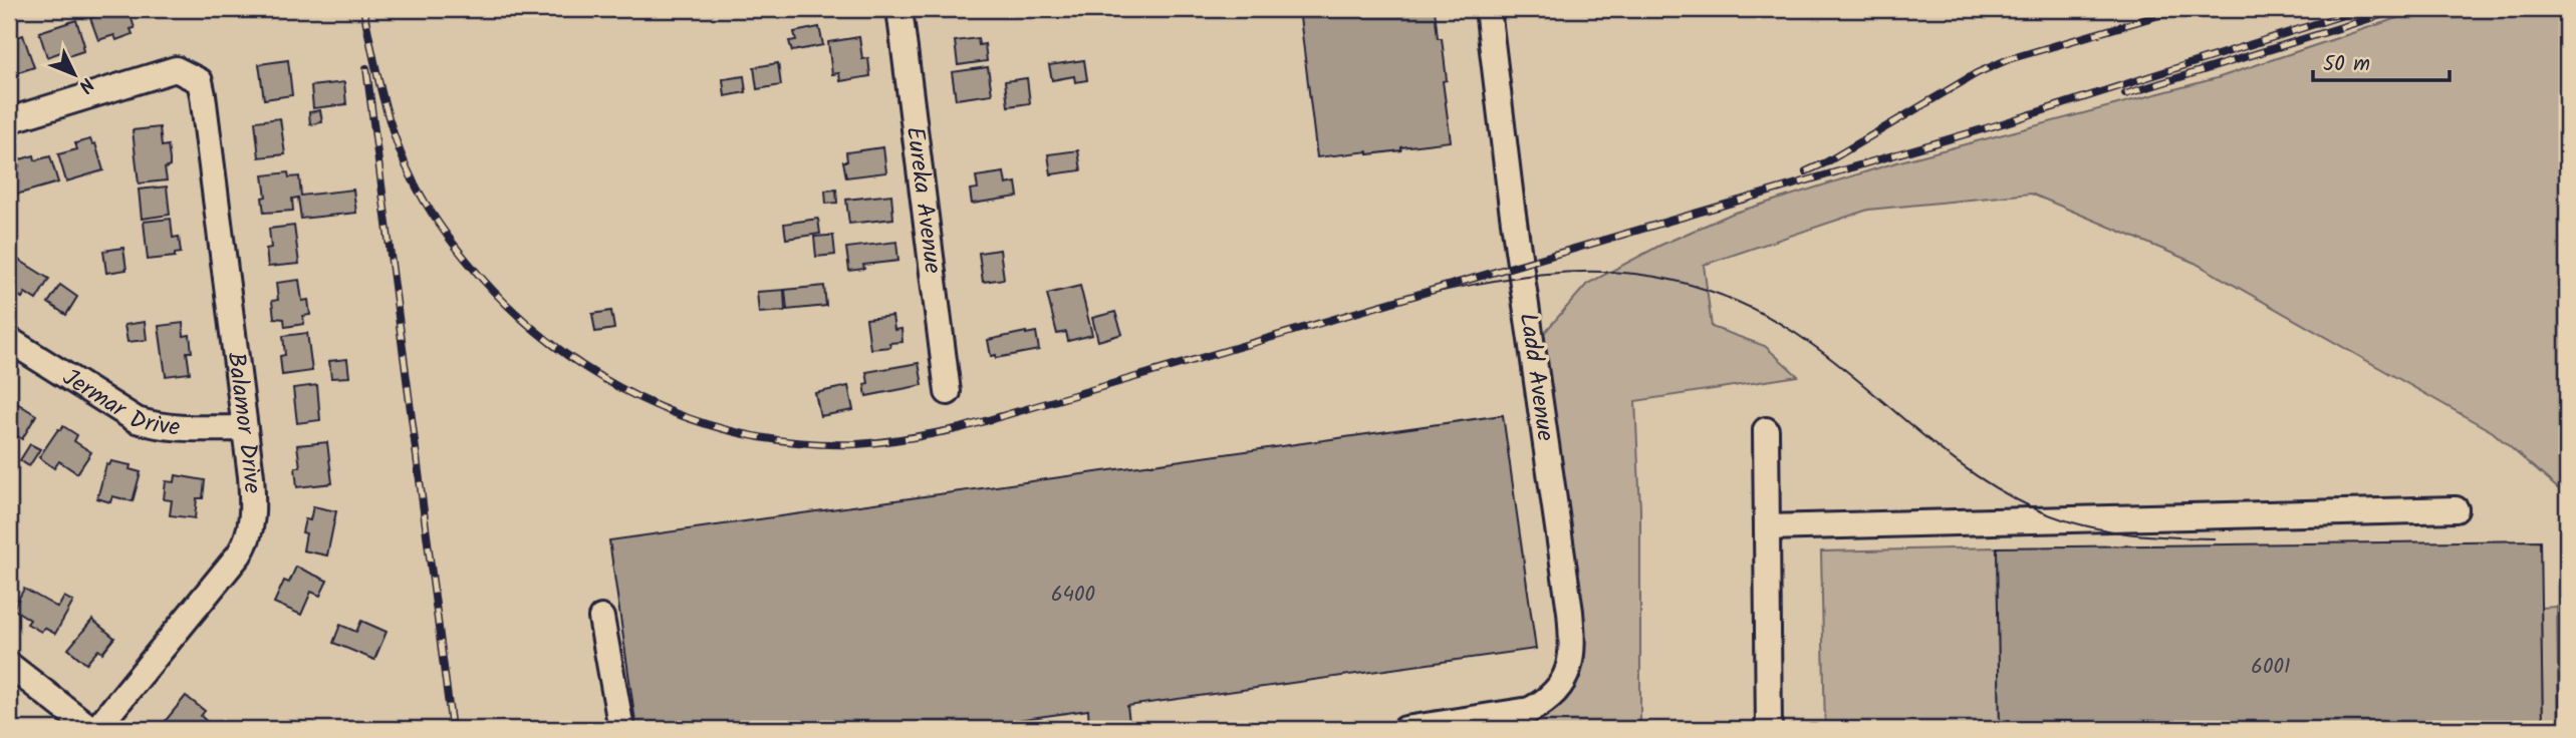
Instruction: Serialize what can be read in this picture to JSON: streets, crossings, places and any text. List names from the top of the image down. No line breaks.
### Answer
{"streets":{"street":["Eureka Avenue","Ladd Avenue","Jermar Drive","Balamor Drive"]},"crossings":[["Jermar Drive","Balamor Drive"]],"house_numbers":["6400","6001"],"scale_bar":"50 m","north":"bottom right"}
